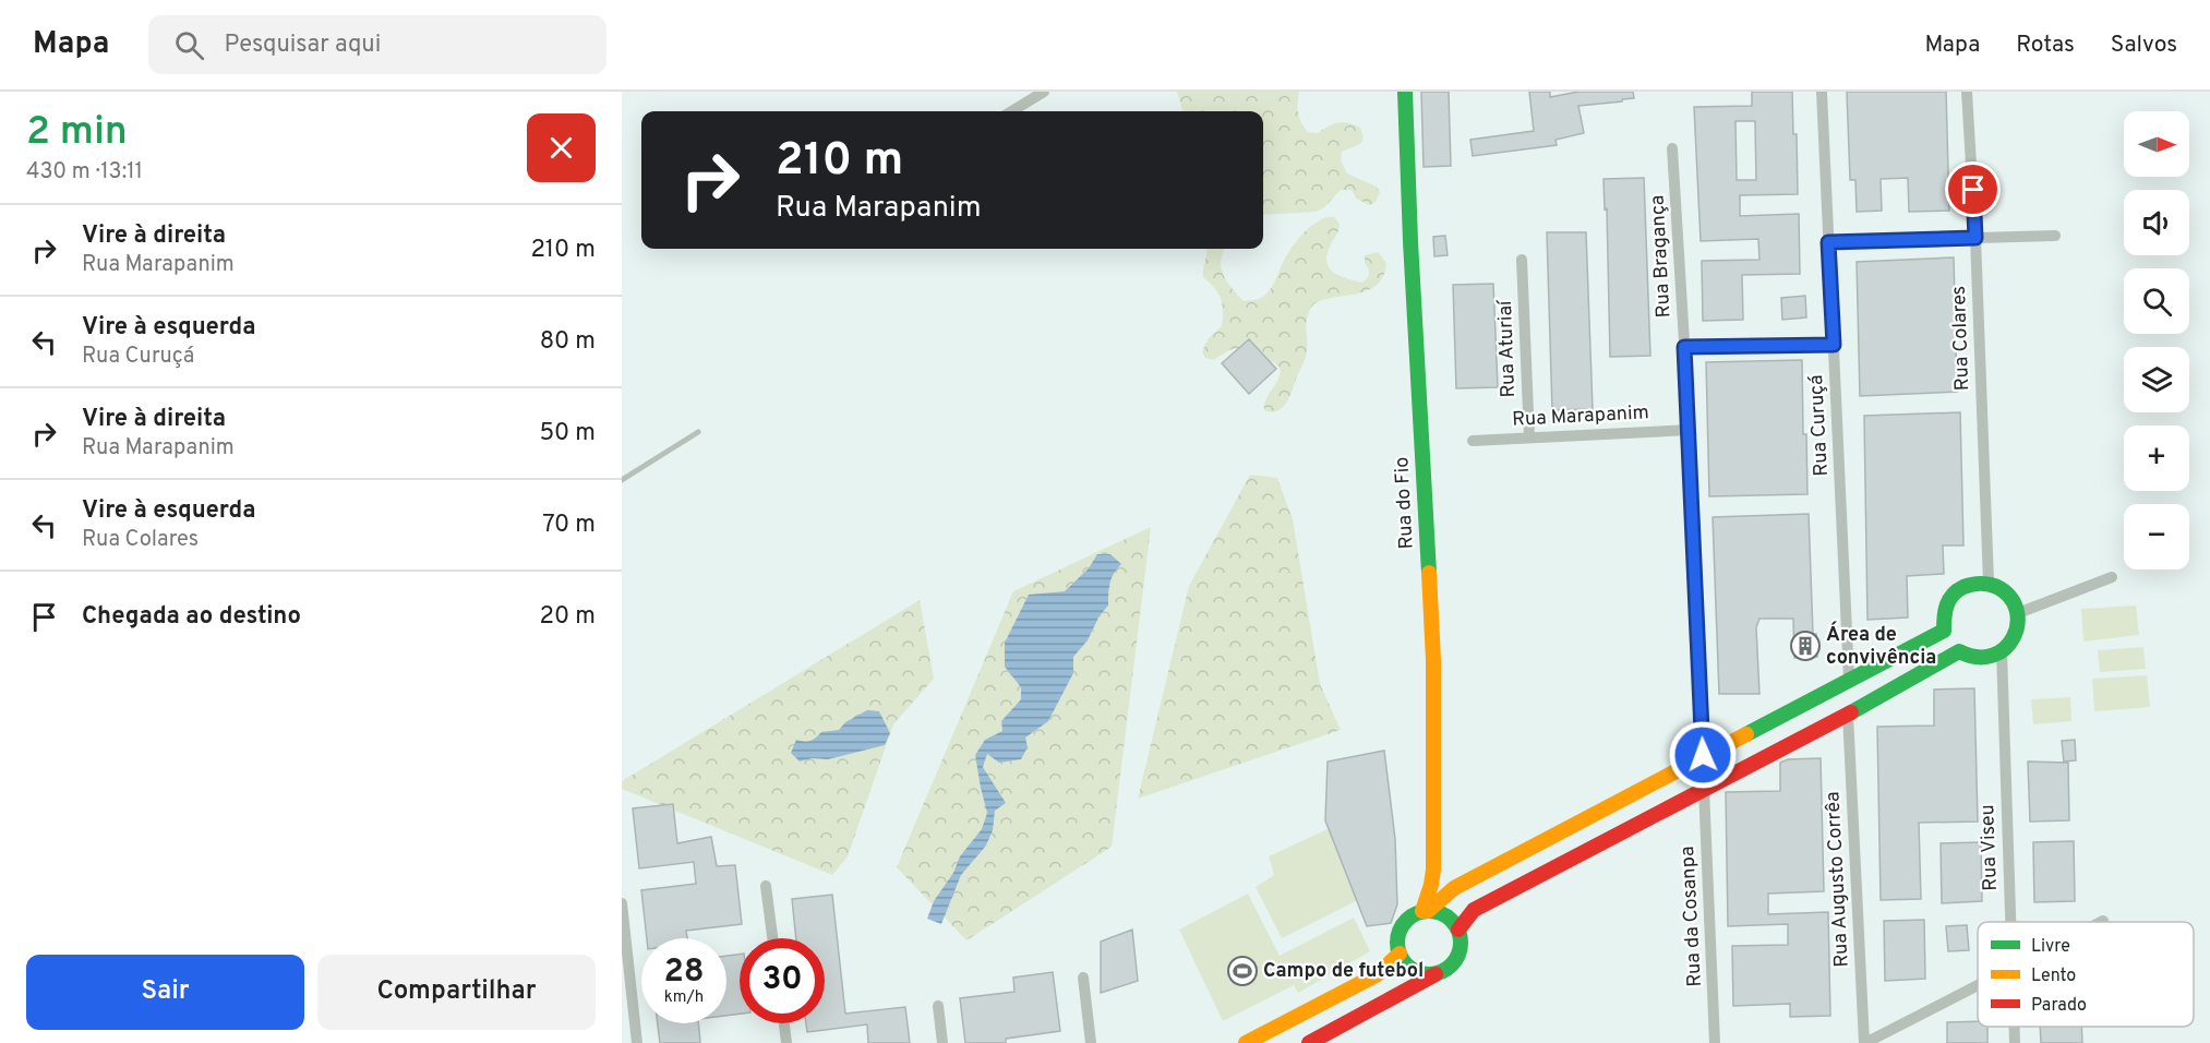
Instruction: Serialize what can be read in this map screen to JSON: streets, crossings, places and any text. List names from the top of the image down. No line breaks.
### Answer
{"streets":{"street":["Rua Bragança","Rua Colares","Rua Aturiaí","Rua Marapanim","Rua Curuçá","Rua do Fio","Rua Viseu","Rua Augusto Corrêa","Rua da Cosanpa"]},"crossings":[["Rua Bragança","Rua Marapanim"],["Rua Aturiaí","Rua Marapanim"]],"places":{"building":["Área de convivência"],"sports":["Campo de futebol"]},"legend":["Livre","Lento","Parado"],"north":"right","page":{"header":"Mapa","search":"Pesquisar aqui","nav":["Mapa","Rotas","Salvos"],"heading":["2 min","430 m · 13:11"],"map_buttons":["+","−"],"turn":["210 m","Rua Marapanim"],"list":[{"name":"Vire à direita","note":"Rua Marapanim","value":"210 m"},{"name":"Vire à esquerda","note":"Rua Curuçá","value":"80 m"},{"name":"Vire à direita","note":"Rua Marapanim","value":"50 m"},{"name":"Vire à esquerda","note":"Rua Colares","value":"70 m"},{"name":"Chegada ao destino","value":"20 m"}],"speed":"28 km/h","limit":"30","buttons":["Sair","Compartilhar"]}}
